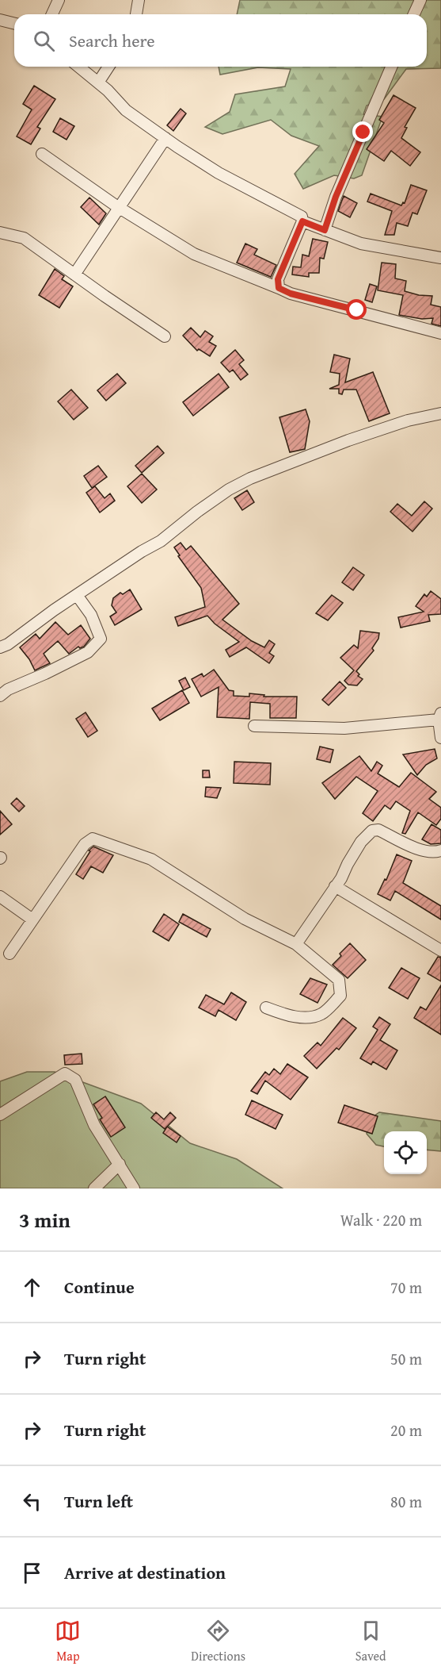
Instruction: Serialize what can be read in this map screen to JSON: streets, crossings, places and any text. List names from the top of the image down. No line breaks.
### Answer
{"page":{"search":"Search here","heading":["3 min","Walk · 220 m"],"list":[["Continue","70 m"],["Turn right","50 m"],["Turn right","20 m"],["Turn left","80 m"],"Arrive at destination"],"nav":["Map","Directions","Saved"]}}
